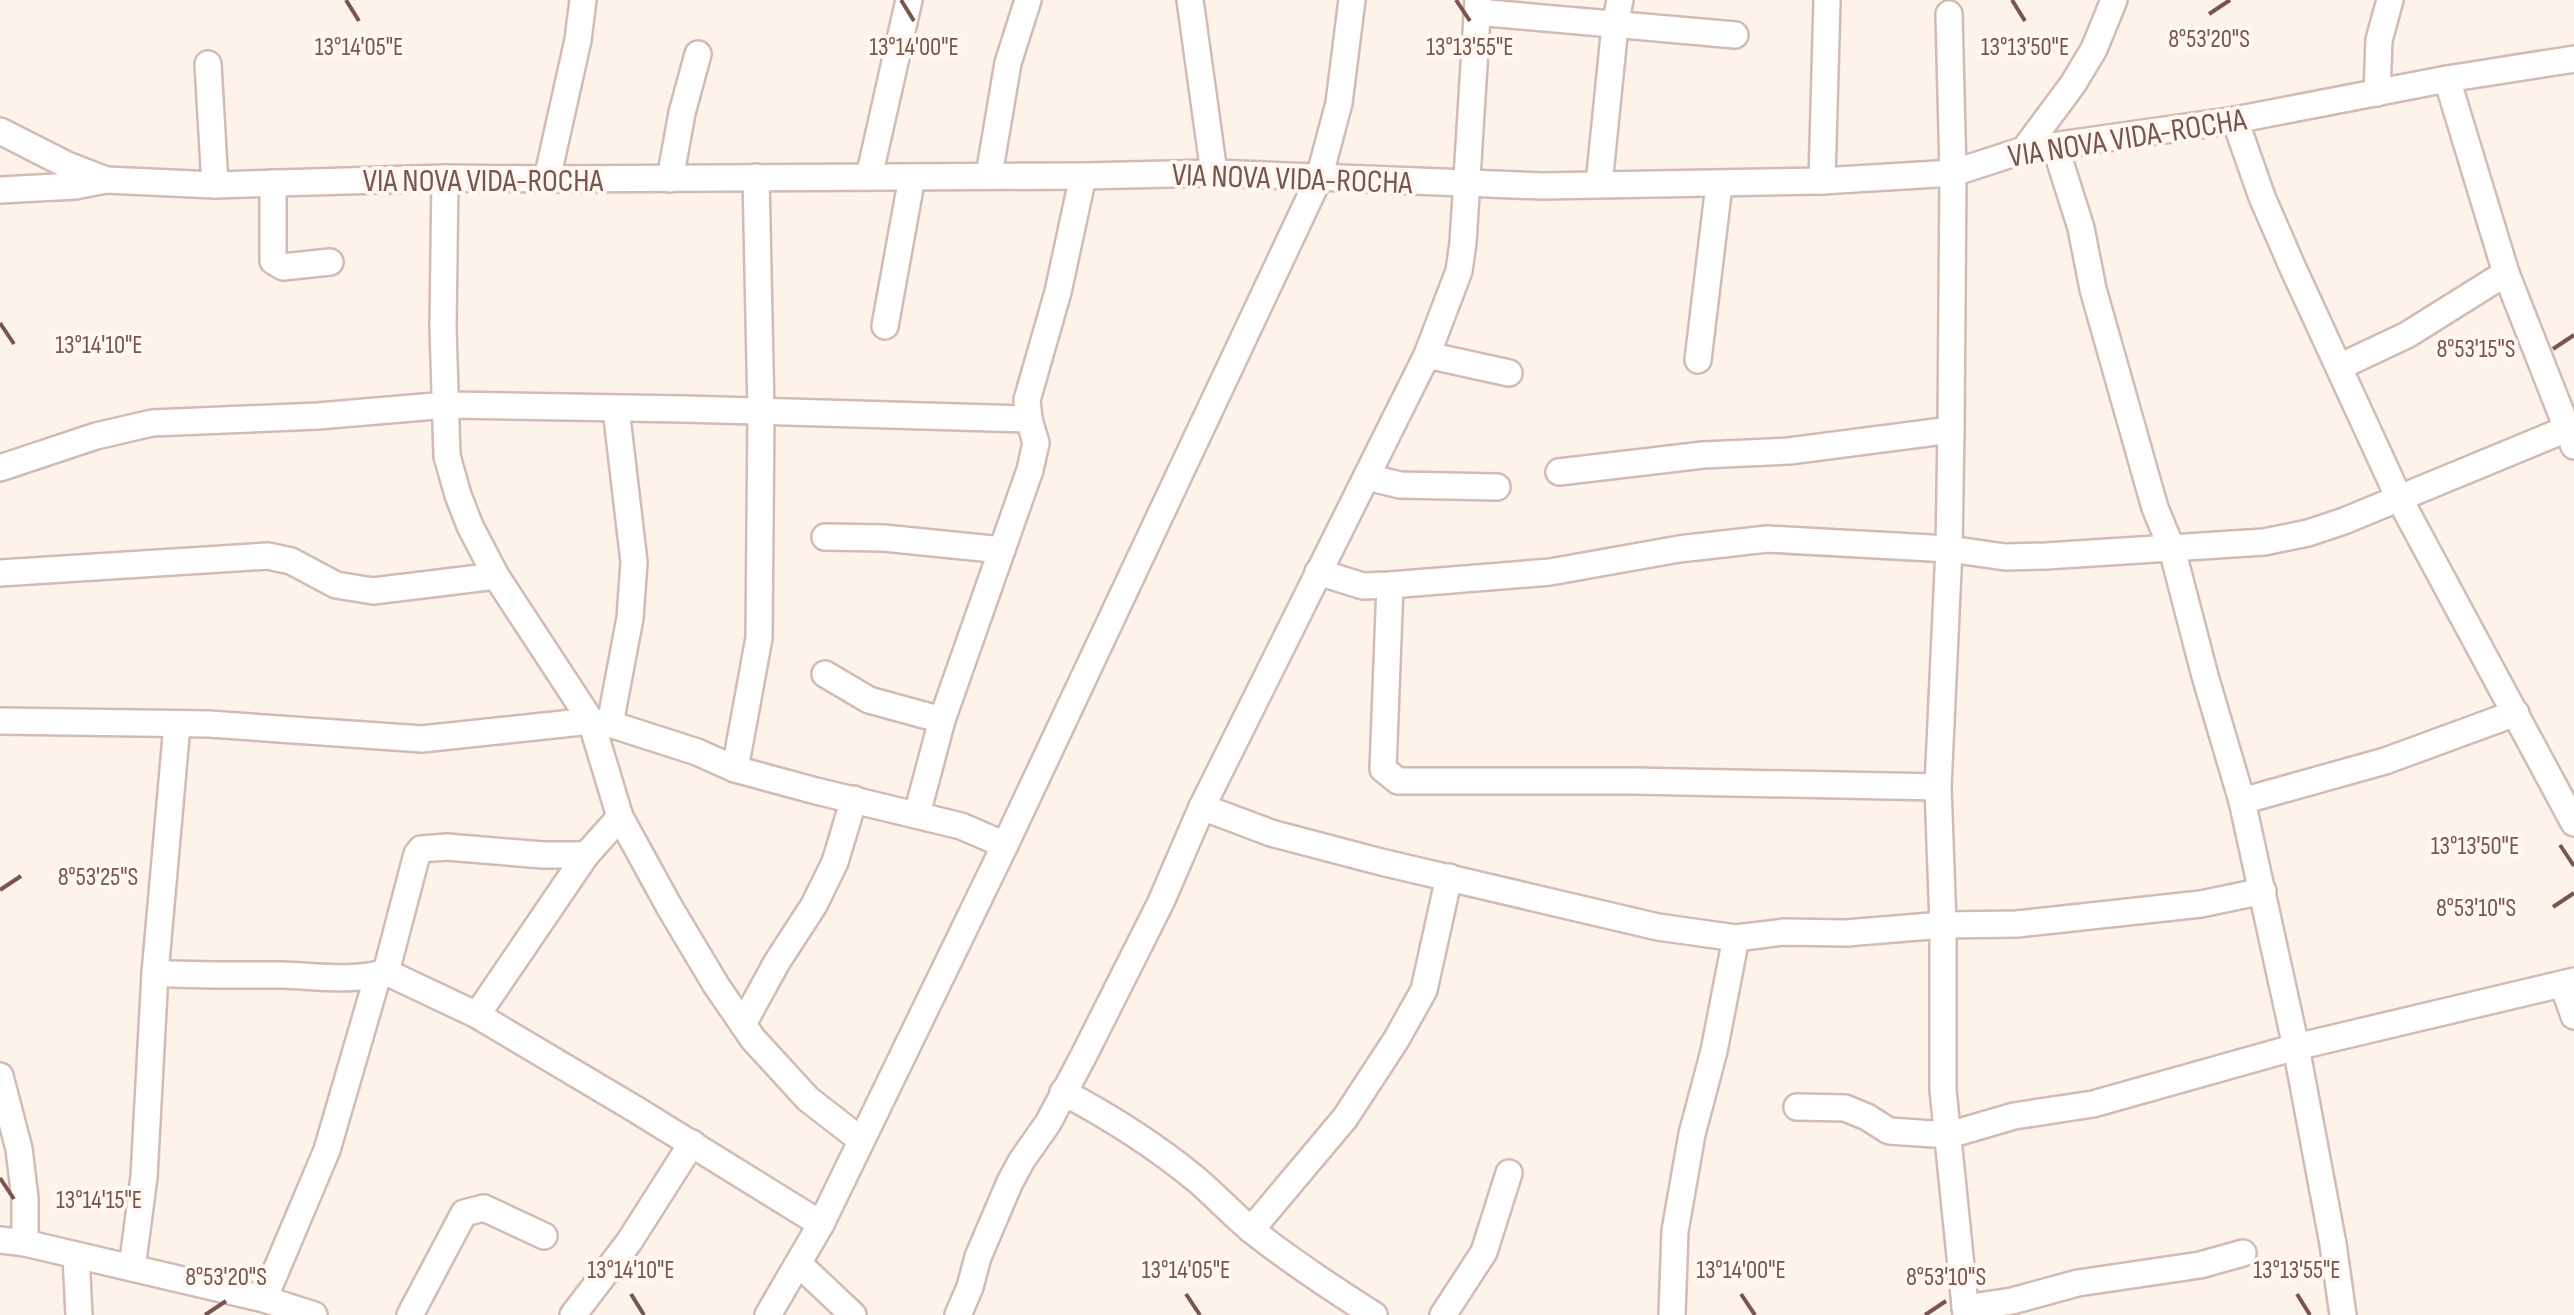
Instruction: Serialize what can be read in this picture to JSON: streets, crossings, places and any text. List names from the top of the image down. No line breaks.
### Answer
{"streets":{"street":["VIA NOVA VIDA-ROCHA"]},"coordinates":["8°53'20\"S","13°14'05\"E","13°14'00\"E","13°13'55\"E","13°13'50\"E","13°14'10\"E","8°53'15\"S","8°53'25\"S","8°53'10\"S","13°14'15\"E"]}
